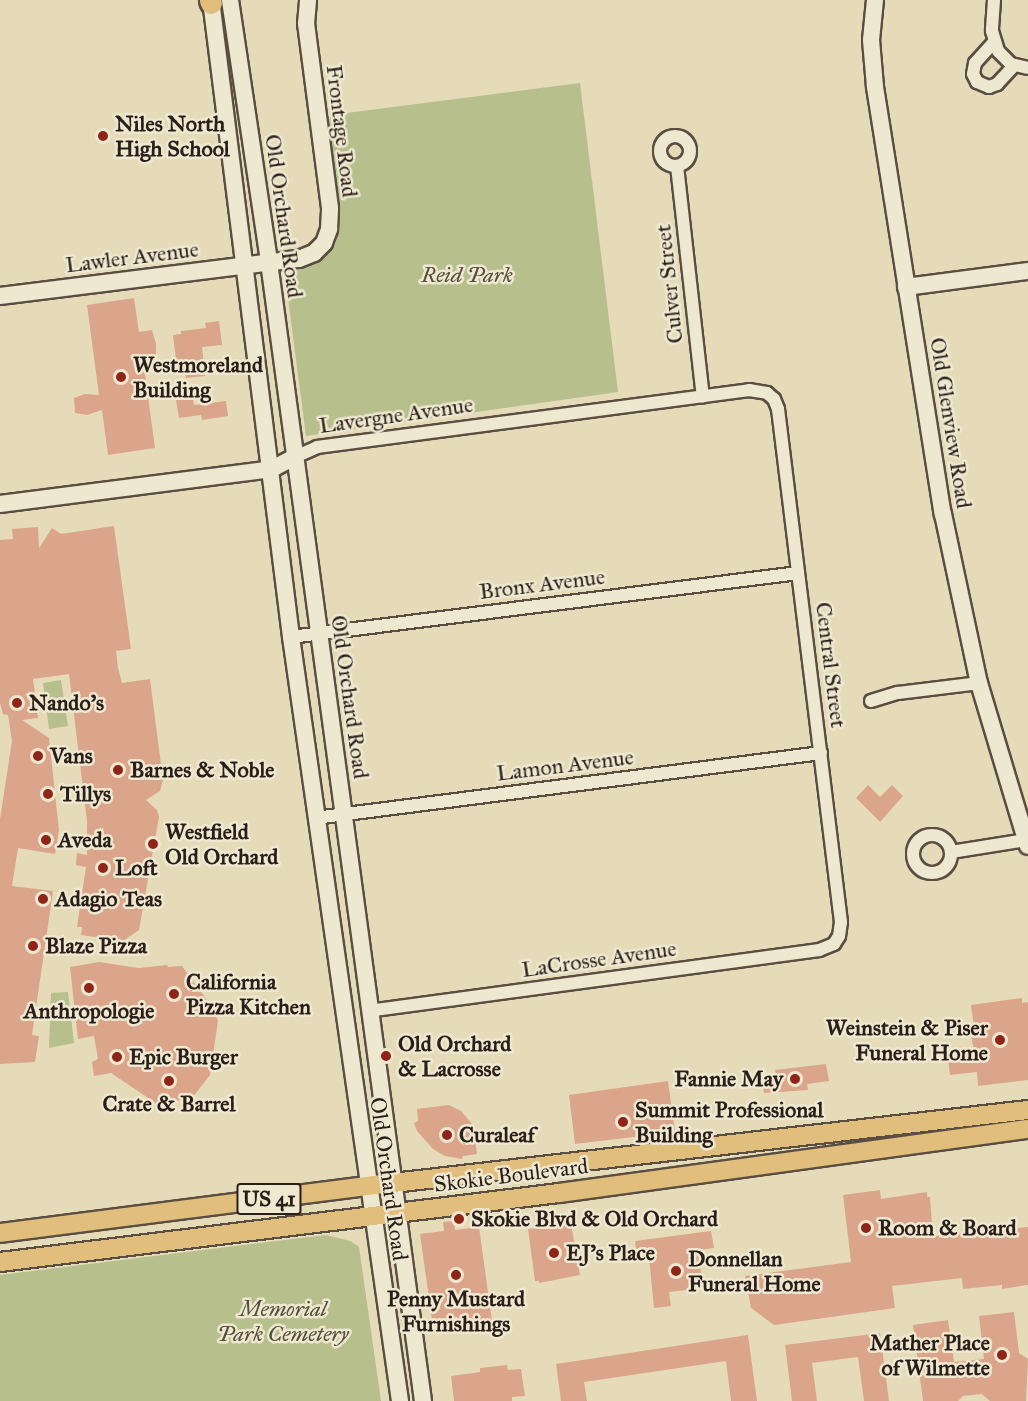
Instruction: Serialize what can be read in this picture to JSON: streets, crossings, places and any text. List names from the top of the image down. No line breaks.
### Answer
{"streets":{"main road":["Frontage Road","Old Orchard Road","Lawler Avenue","Lavergne Avenue","Old Glenview Road","Skokie Boulevard","US 41"],"street":["Culver Street","Bronx Avenue","Central Street","Lamon Avenue","LaCrosse Avenue"]},"crossings":[["Frontage Road","Old Orchard Road"],["Frontage Road","Lawler Avenue"],["Old Orchard Road","Lawler Avenue"],["Old Orchard Road","Lavergne Avenue"],["Old Orchard Road","Bronx Avenue"],["Old Orchard Road","Lamon Avenue"],["Old Orchard Road","LaCrosse Avenue"],["Old Orchard Road","Skokie Boulevard"],["Culver Street","Lavergne Avenue"],["Lavergne Avenue","Central Street"],["Bronx Avenue","Central Street"],["Central Street","Lamon Avenue"],["Central Street","LaCrosse Avenue"]],"parks":["Reid Park","Memorial Park Cemetery"],"places":["Niles North High School","Westmoreland Building","Nando's","Vans","Barnes & Noble","Tillys","Aveda","Westfield Old Orchard","Loft","Adagio Teas","Blaze Pizza","Anthropologie","California Pizza Kitchen","Weinstein & Piser Funeral Home","Old Orchard & Lacrosse","Epic Burger","Fannie May","Crate & Barrel","Summit Professional Building","Curaleaf","Skokie Blvd & Old Orchard","Room & Board","EJ's Place","Donnellan Funeral Home","Penny Mustard Furnishings","Mather Place of Wilmette"]}
